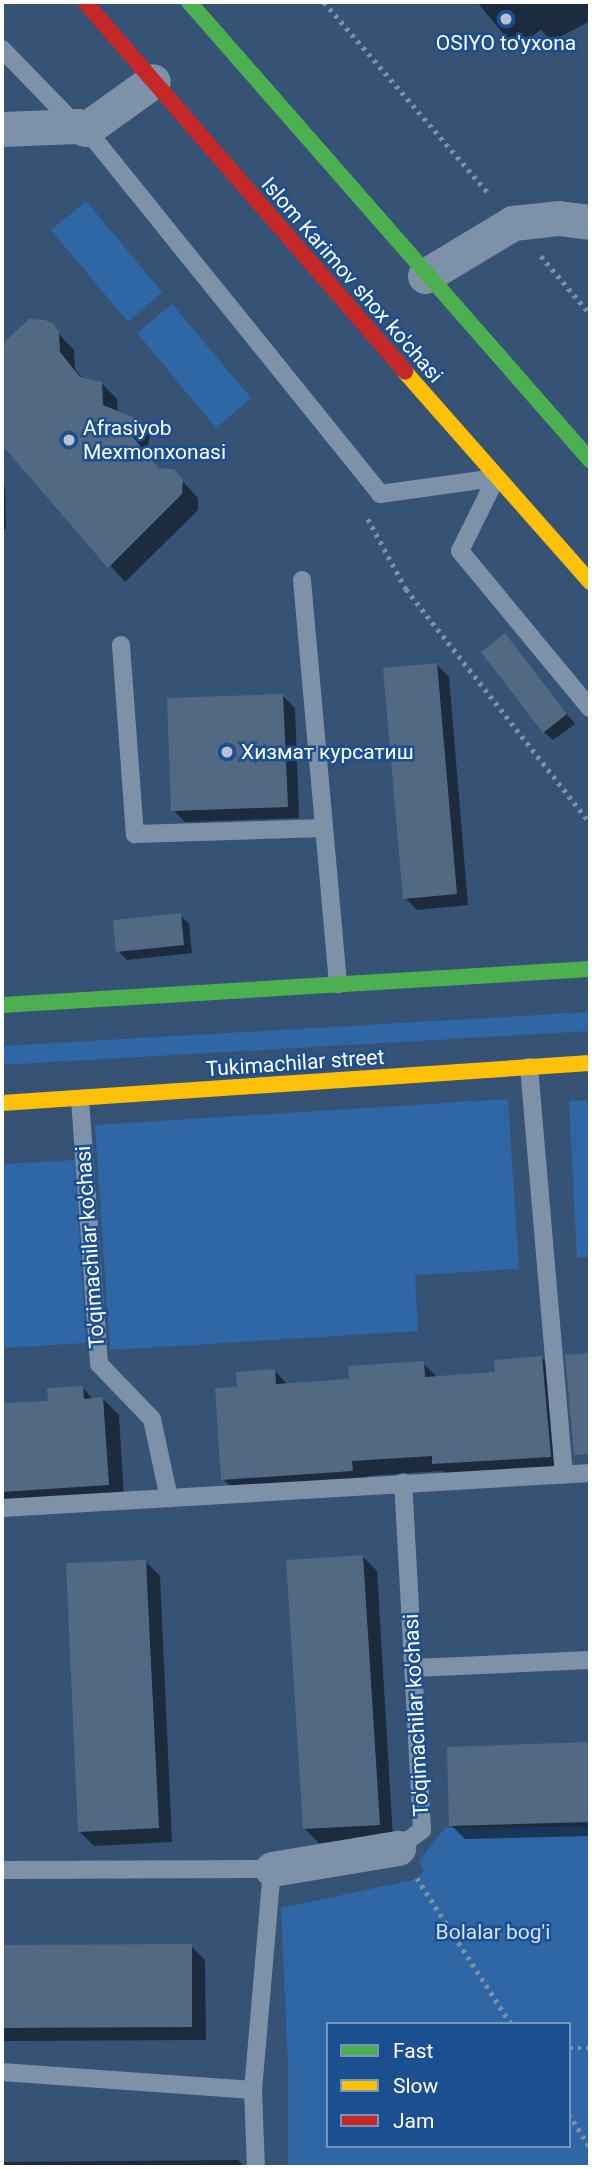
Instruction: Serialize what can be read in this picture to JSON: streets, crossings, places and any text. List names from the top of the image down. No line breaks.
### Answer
{"streets":{"main road":["Islom Karimov shox ko'chasi","Tukimachilar street"],"lane":["To'qimachilar ko'chasi"]},"crossings":[["Tukimachilar street","To'qimachilar ko'chasi"]],"parks":["Bolalar bog'i"],"places":["OSIYO to'yxona","Afrasiyob Mexmonxonasi","Хизмат курсатиш"],"legend":["Fast","Slow","Jam"]}
